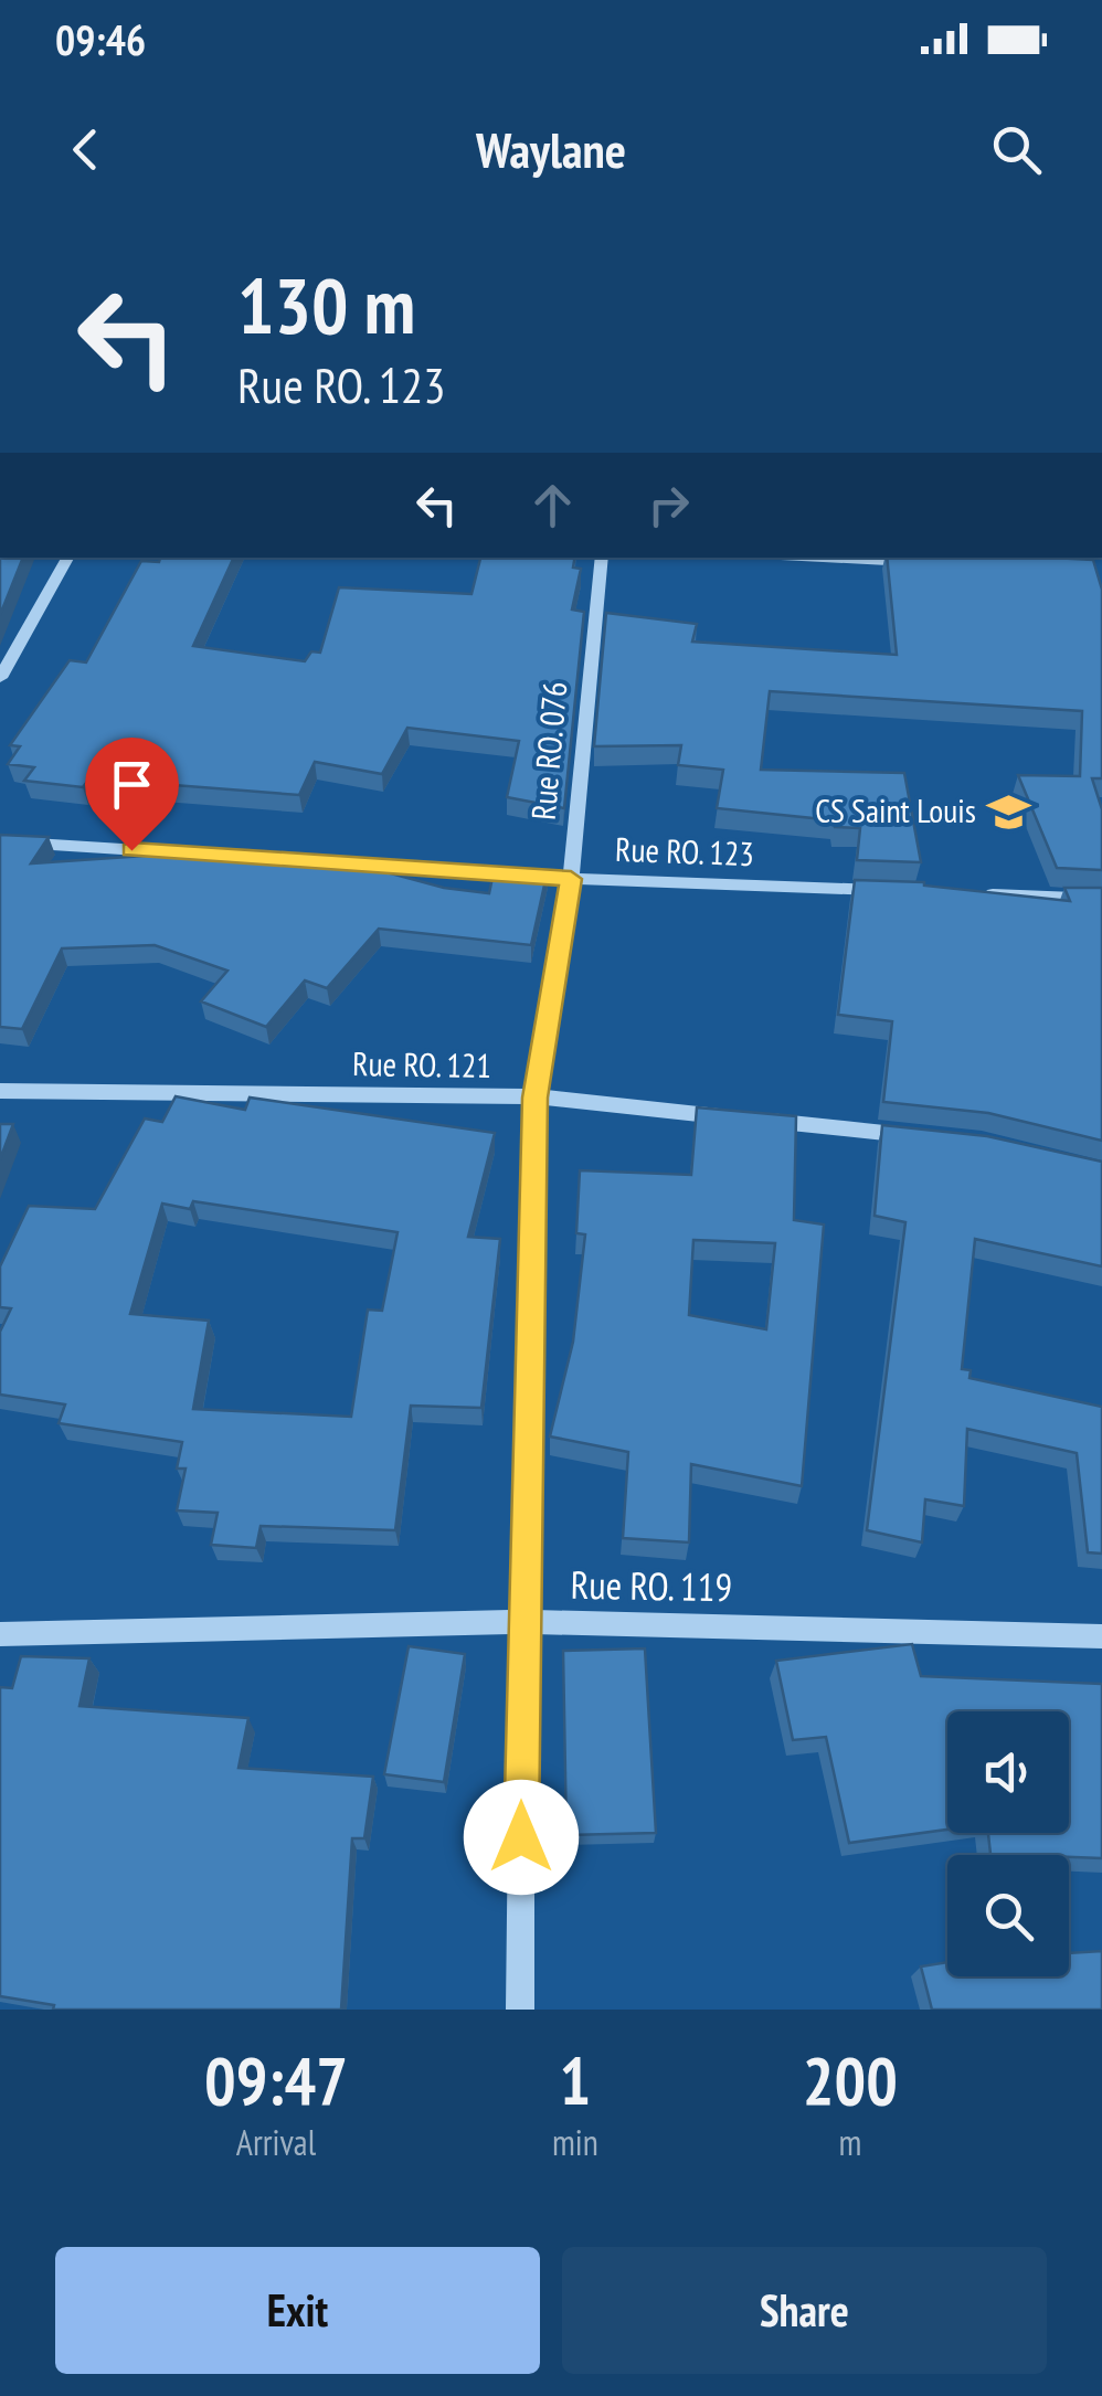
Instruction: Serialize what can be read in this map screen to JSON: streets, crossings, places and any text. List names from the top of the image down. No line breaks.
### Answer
{"streets":{"street":["Rue RO. 076","Rue RO. 123","Rue RO. 121","Rue RO. 119"]},"crossings":[["Rue RO. 076","Rue RO. 123"],["Rue RO. 076","Rue RO. 121"],["Rue RO. 076","Rue RO. 119"]],"places":{"school or university":["CS Saint Louis"]},"page":{"status":"09:46","header":"Waylane","turn":["130 m","Rue RO. 123"],"eta":["09:47","Arrival","1","min","200","m"],"buttons":["Exit","Share"]}}
